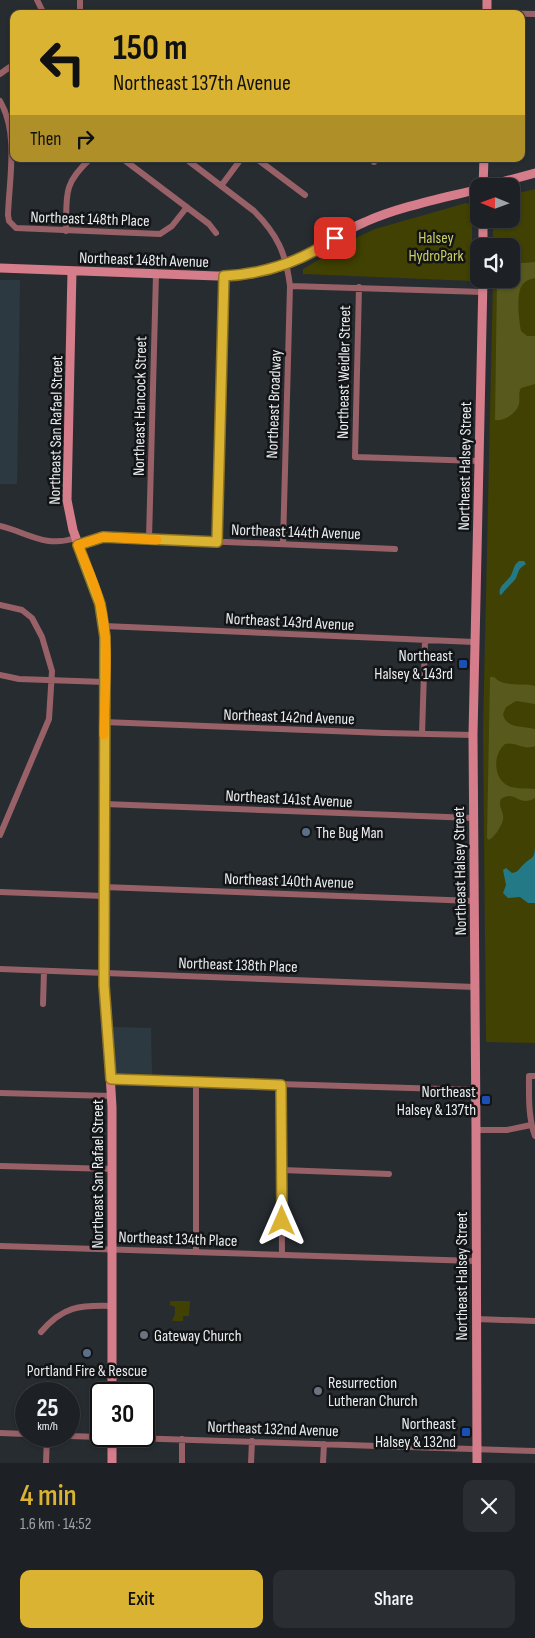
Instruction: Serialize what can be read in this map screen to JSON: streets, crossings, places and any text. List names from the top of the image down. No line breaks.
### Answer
{"streets":{"main road":["Northeast 148th Avenue","Northeast San Rafael Street","Northeast Halsey Street"],"street":["Northeast 148th Place","Northeast Weidler Street","Northeast Broadway","Northeast Hancock Street","Northeast 144th Avenue","Northeast 143rd Avenue","Northeast 142nd Avenue","Northeast 141st Avenue","Northeast 140th Avenue","Northeast 138th Place","Northeast 134th Place","Northeast 132nd Avenue"]},"crossings":[["Northeast 148th Avenue","Northeast Broadway"],["Northeast 148th Avenue","Northeast Hancock Street"],["Northeast 148th Avenue","Northeast San Rafael Street"],["Northeast Weidler Street","Northeast Halsey Street"],["Northeast Broadway","Northeast 144th Avenue"],["Northeast Hancock Street","Northeast 144th Avenue"],["Northeast San Rafael Street","Northeast 144th Avenue"],["Northeast San Rafael Street","Northeast 143rd Avenue"],["Northeast San Rafael Street","Northeast 142nd Avenue"],["Northeast San Rafael Street","Northeast 141st Avenue"],["Northeast San Rafael Street","Northeast 140th Avenue"],["Northeast San Rafael Street","Northeast 138th Place"],["Northeast San Rafael Street","Northeast 134th Place"],["Northeast Halsey Street","Northeast 143rd Avenue"],["Northeast Halsey Street","Northeast 142nd Avenue"],["Northeast Halsey Street","Northeast 141st Avenue"],["Northeast Halsey Street","Northeast 140th Avenue"],["Northeast Halsey Street","Northeast 138th Place"],["Northeast Halsey Street","Northeast 134th Place"],["Northeast Halsey Street","Northeast 132nd Avenue"]],"parks":["Halsey HydroPark"],"places":{"transit":["Northeast Halsey & 143rd","Northeast Halsey & 137th","Northeast Halsey & 132nd"],"other":["The Bug Man","Gateway Church","Portland Fire & Rescue","Resurrection Lutheran Church"]},"north":"left","page":{"turn":["150 m","Northeast 137th Avenue"],"then":"Then","speed":"25 km/h","limit":"30","heading":["4 min","1.6 km · 14:52"],"buttons":["Exit","Share"]}}
